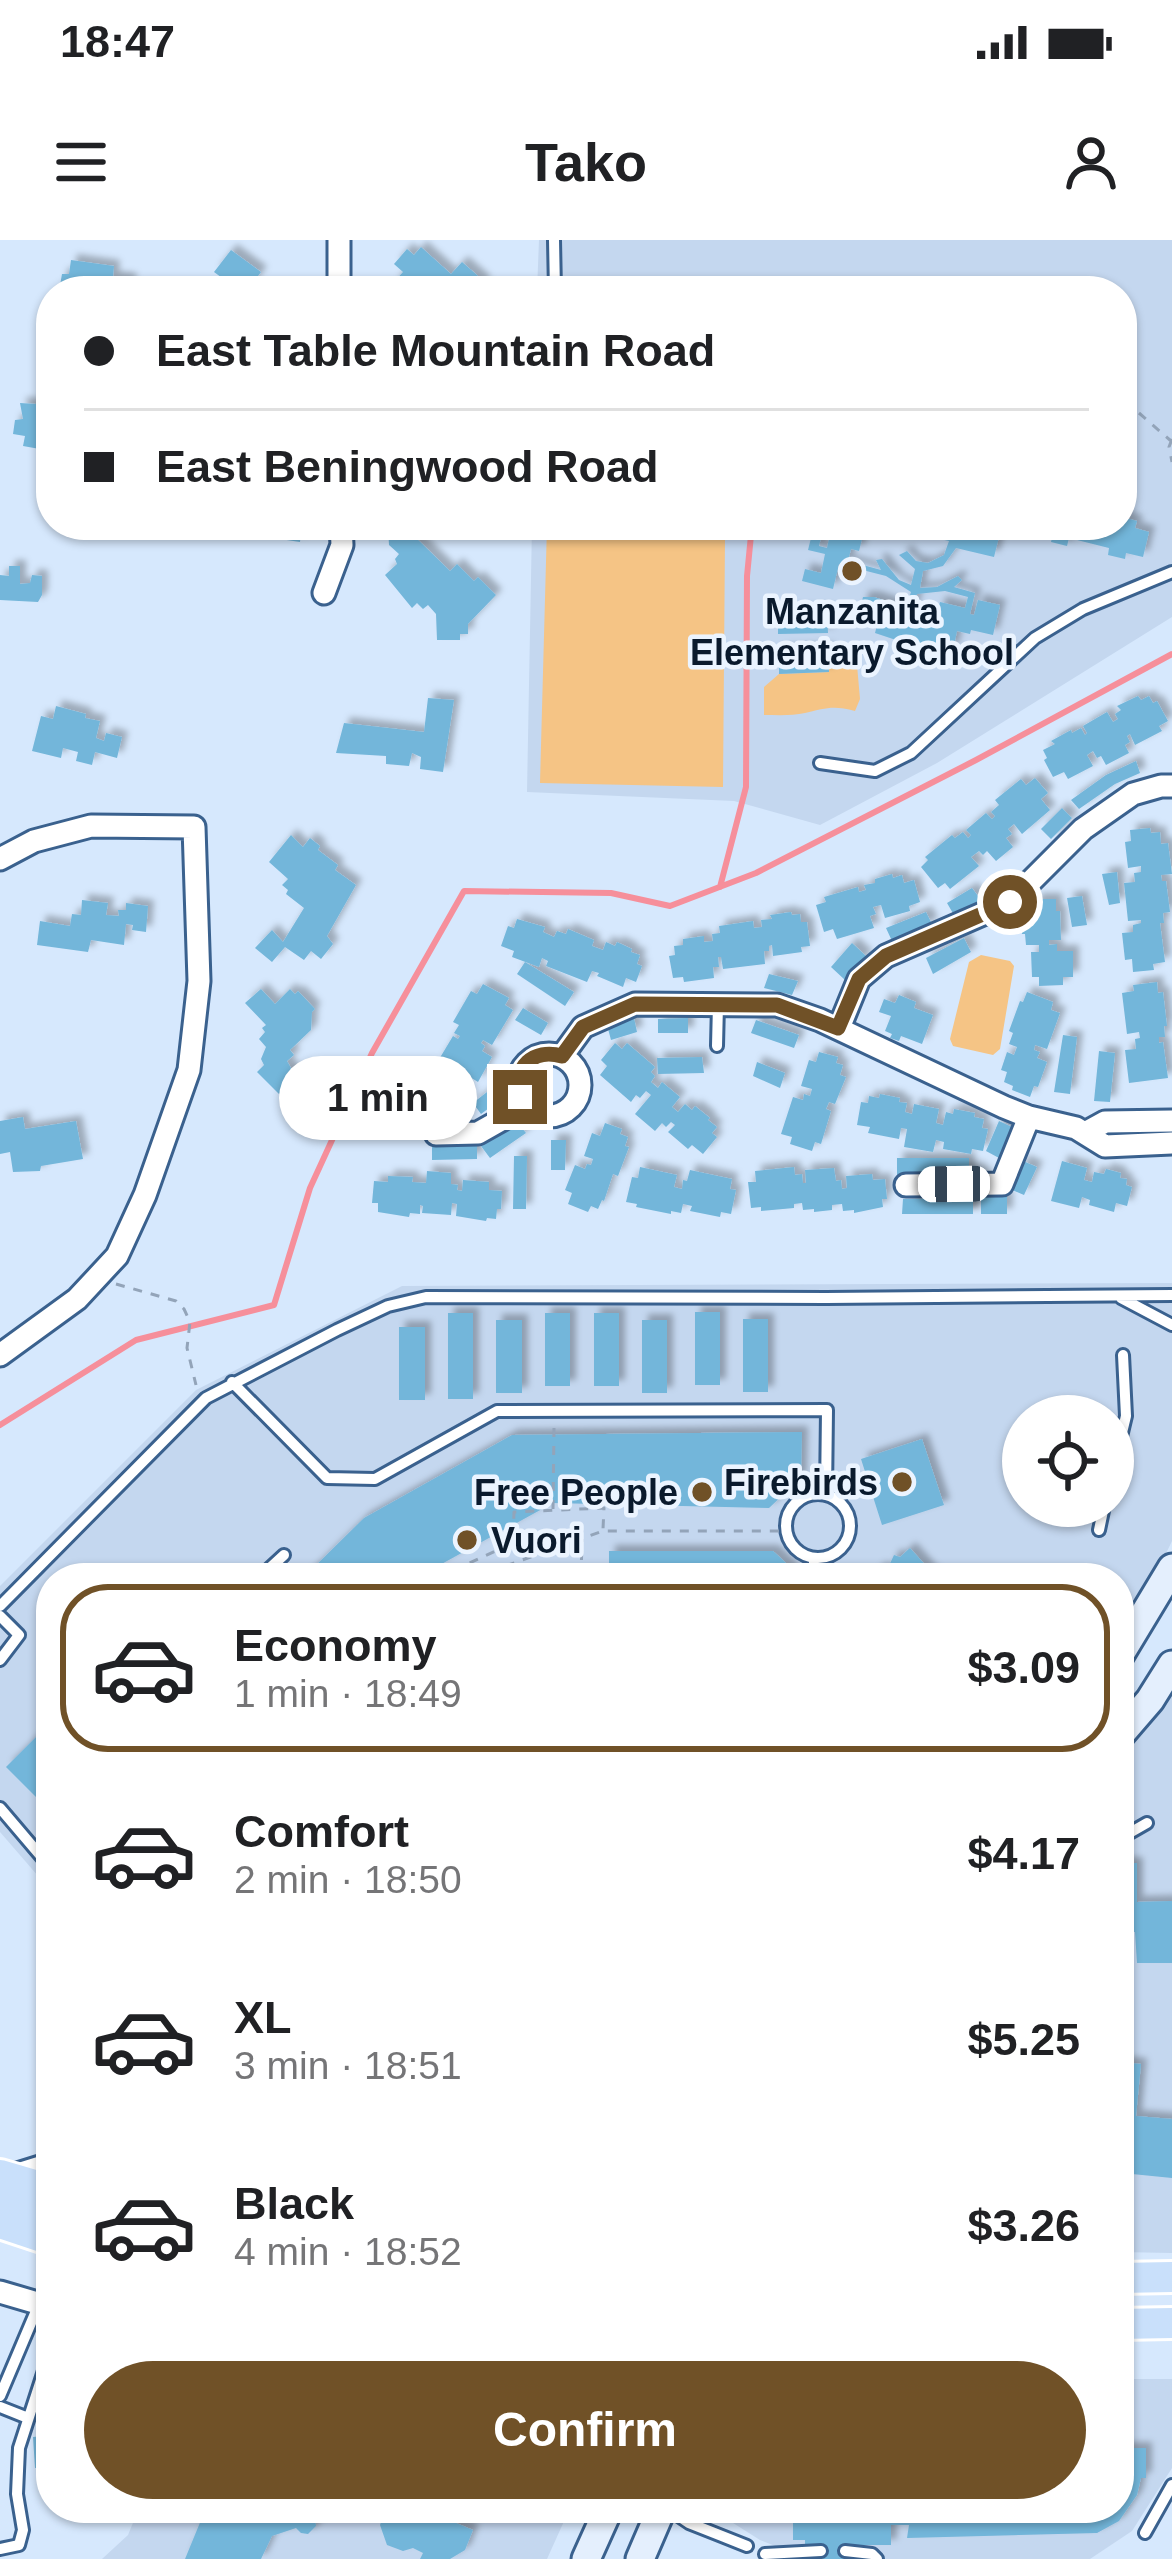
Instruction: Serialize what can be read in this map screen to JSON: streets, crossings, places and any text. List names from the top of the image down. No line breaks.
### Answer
{"places":["Manzanita Elementary School","Firebirds","Free People","Vuori"],"page":{"status":"18:47","header":"Tako","banner":["East Table Mountain Road","East Beningwood Road"],"bubble":"1 min","list":[{"name":"Economy","note":"1 min · 18:49","value":"$3.09"},{"name":"Comfort","note":"2 min · 18:50","value":"$4.17"},{"name":"XL","note":"3 min · 18:51","value":"$5.25"},{"name":"Black","note":"4 min · 18:52","value":"$3.26"}],"buttons":"Confirm"}}
